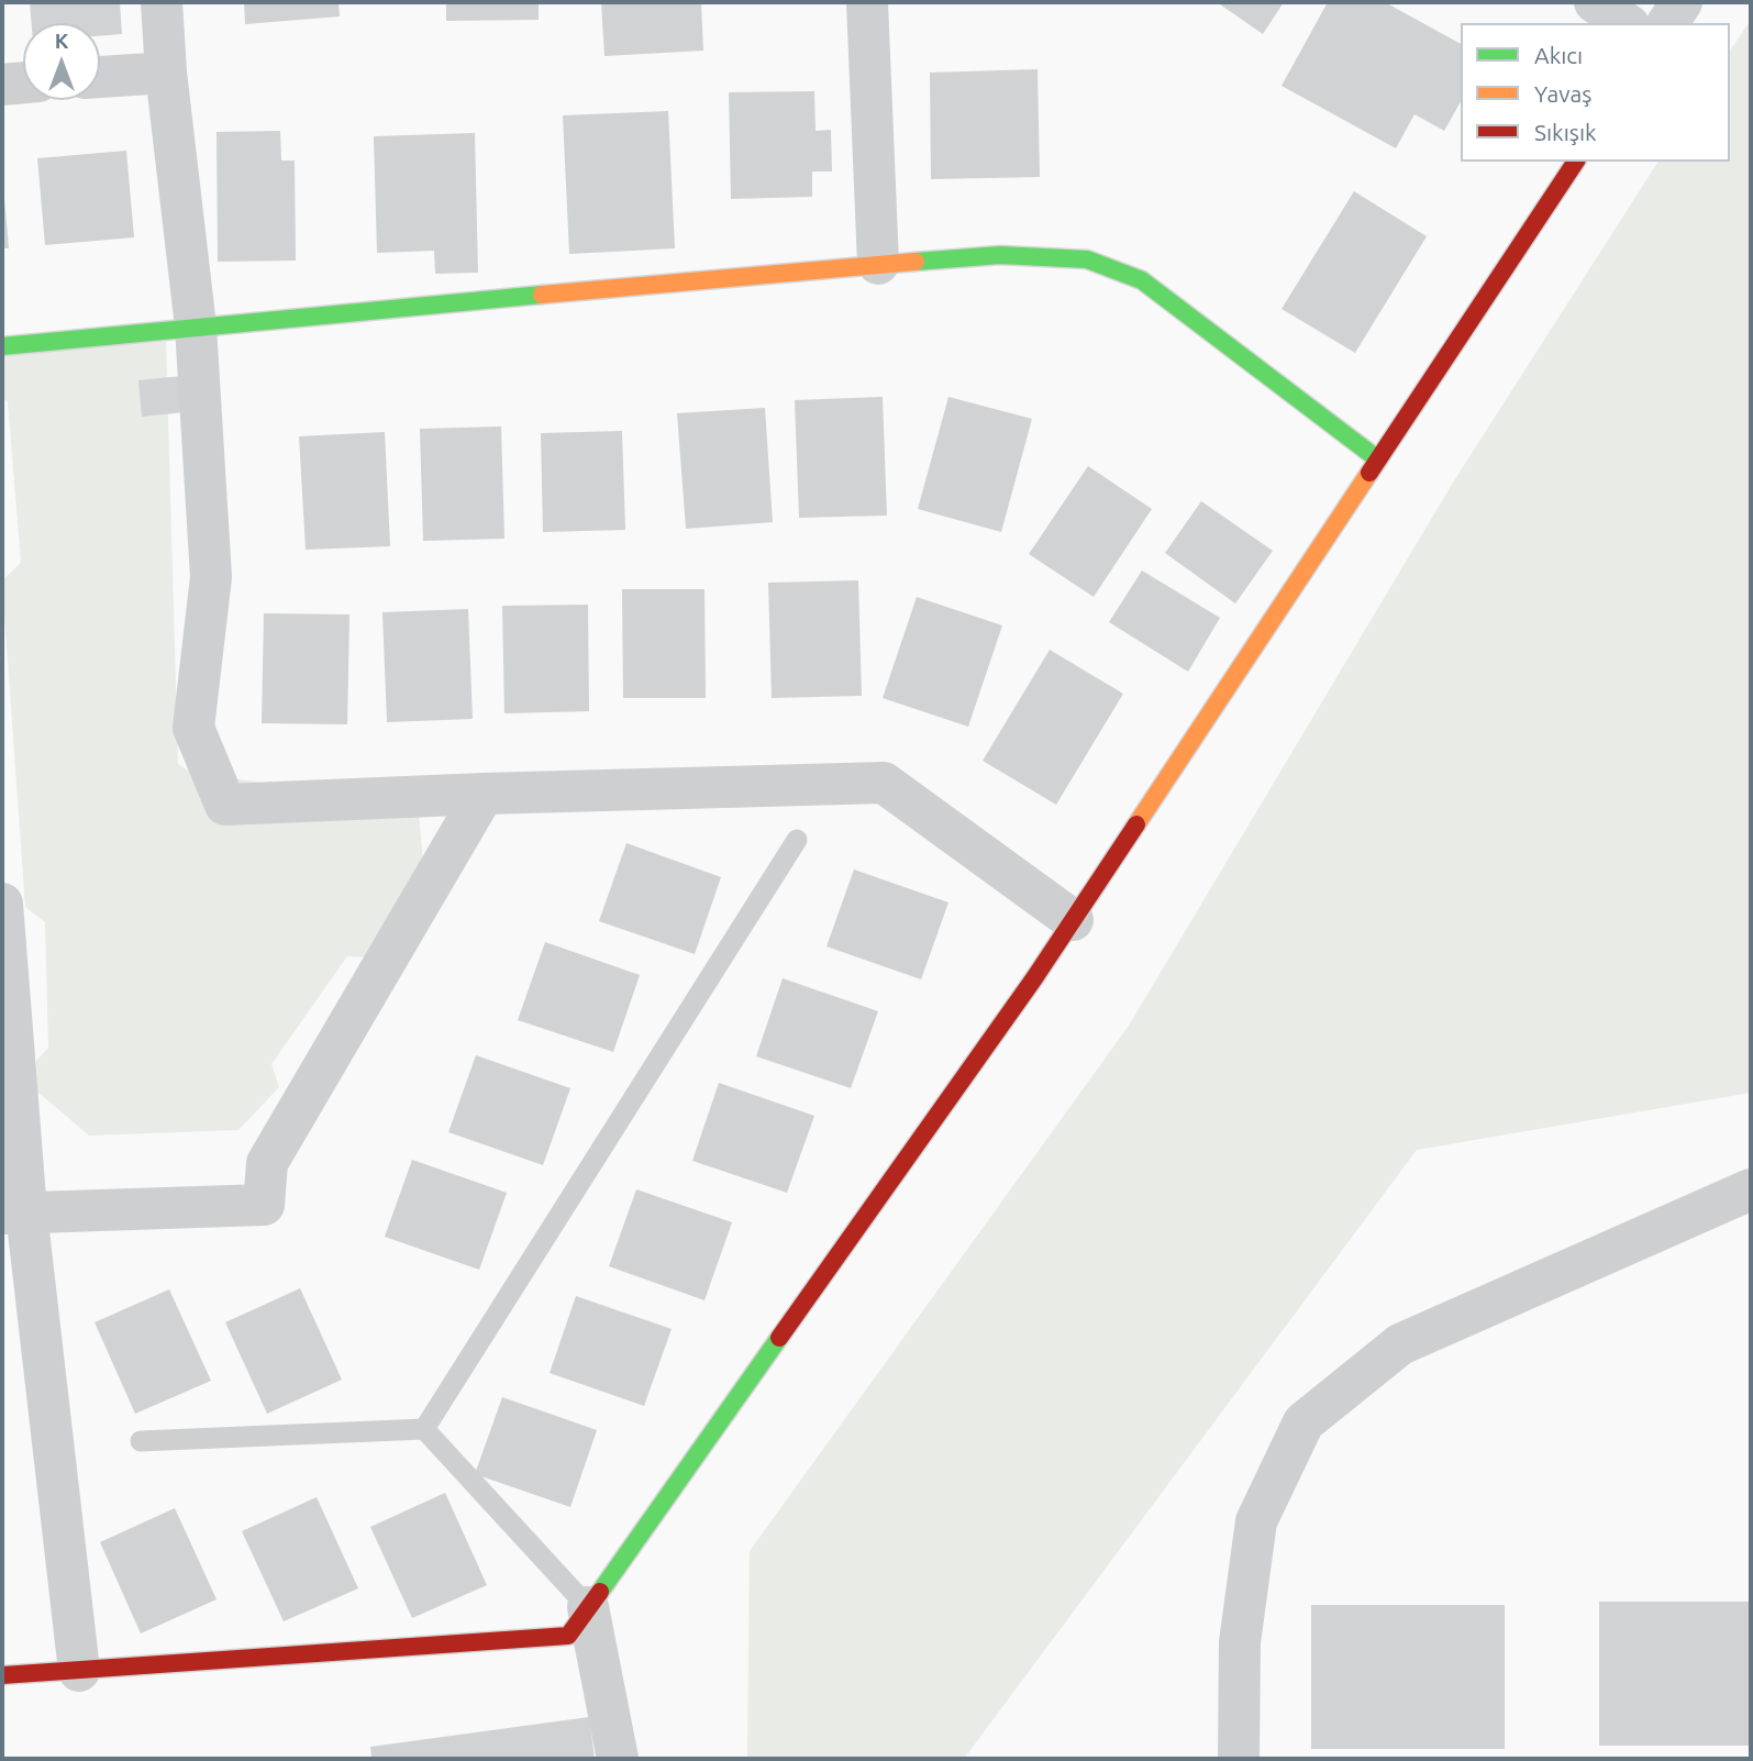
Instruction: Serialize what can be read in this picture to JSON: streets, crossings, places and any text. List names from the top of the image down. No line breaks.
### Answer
{"legend":["Akıcı","Yavaş","Sıkışık"],"north":"top"}
